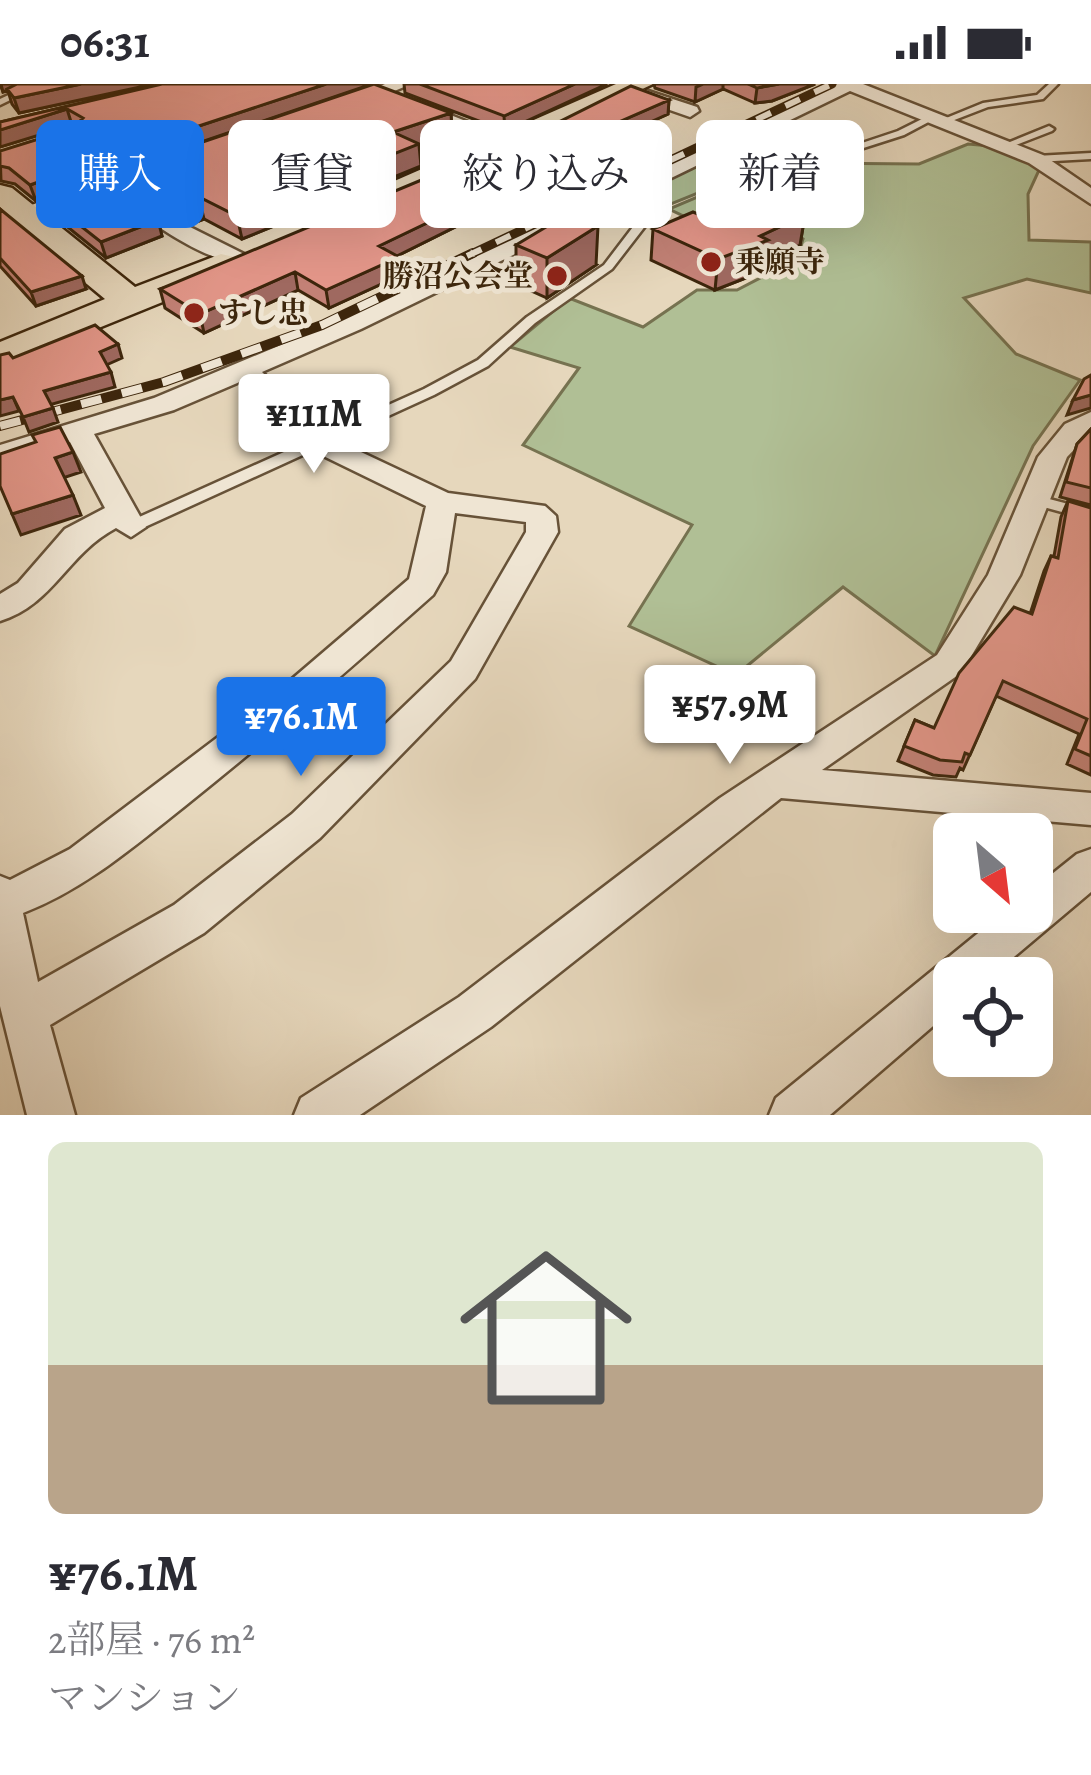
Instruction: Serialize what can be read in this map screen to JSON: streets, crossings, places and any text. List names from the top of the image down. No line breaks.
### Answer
{"places":["乗願寺","勝沼公会堂","すし忠"],"north":"bottom right","page":{"status":"06:31","chip":["購入","賃貸","絞り込み","新着"],"price":["¥111M","¥57.9M","¥76.1M"],"list":[{"name":"¥76.1M","note":"2部屋 · 76 m² · マンション"}]}}
